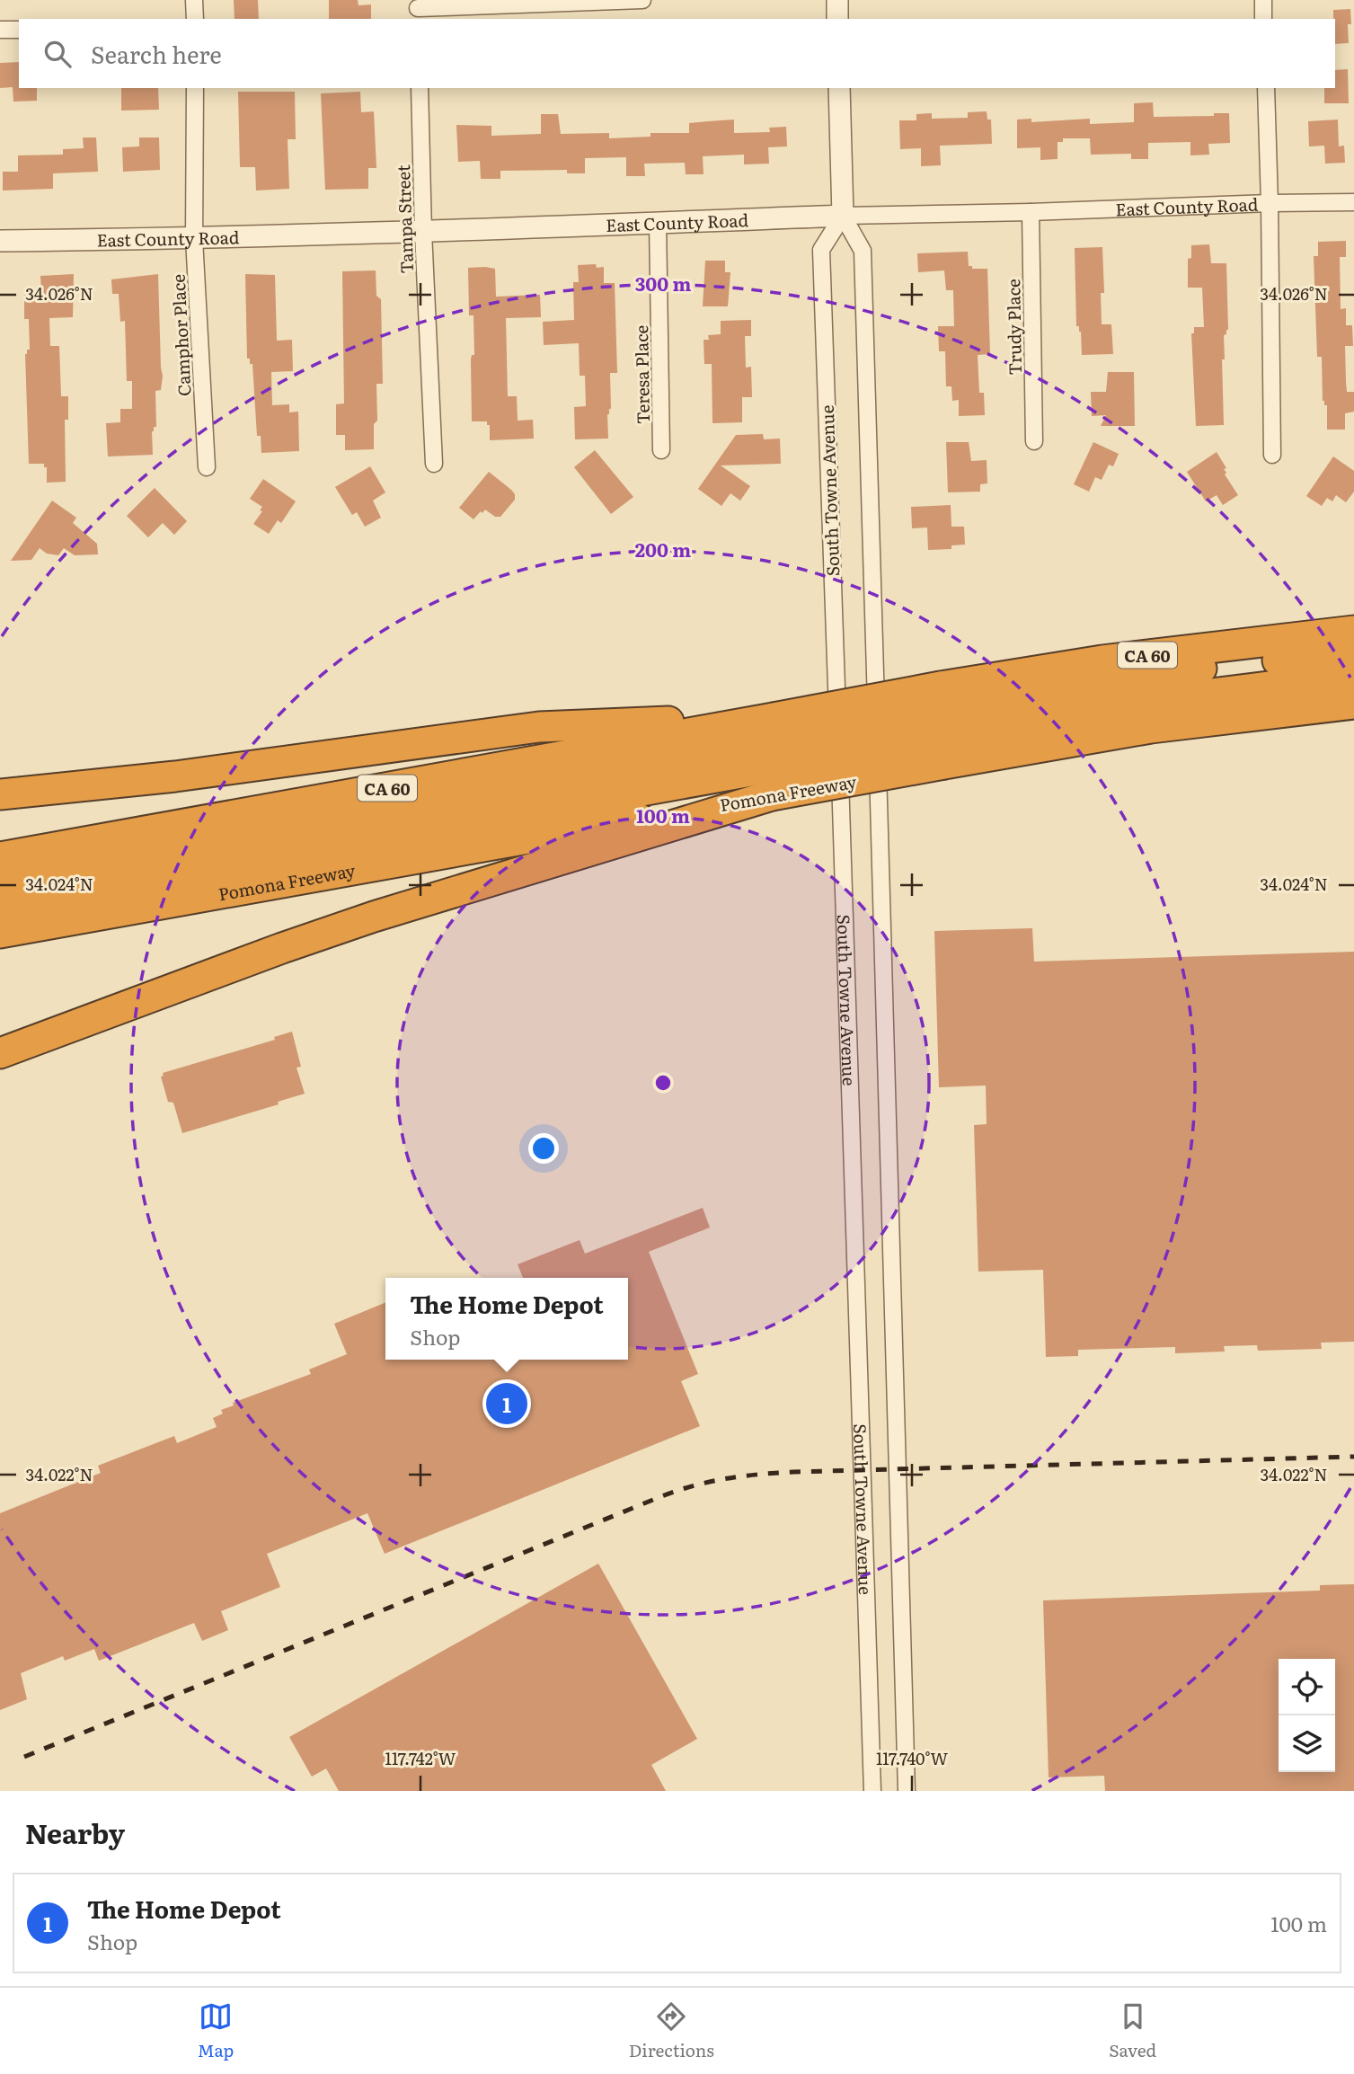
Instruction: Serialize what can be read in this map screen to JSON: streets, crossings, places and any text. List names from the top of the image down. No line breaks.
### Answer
{"streets":{"highway":["CA 60","Pomona Freeway"],"street":["East County Road","Tampa Street","Trudy Place","Camphor Place","Teresa Place","South Towne Avenue"]},"crossings":[["East County Road","Tampa Street"],["East County Road","Trudy Place"],["East County Road","Camphor Place"],["East County Road","Teresa Place"],["East County Road","South Towne Avenue"]],"page":{"search":"Search here","popup":["The Home Depot","Shop"],"pins":"1","heading":"Nearby","list":[{"mark":"1","name":"The Home Depot","note":"Shop","value":"100 m"}],"nav":["Map","Directions","Saved"]},"coordinates":["34.026°N","34.024°N","34.022°N","117.742°W","117.740°W"],"rings":["300 m","200 m","100 m"]}
